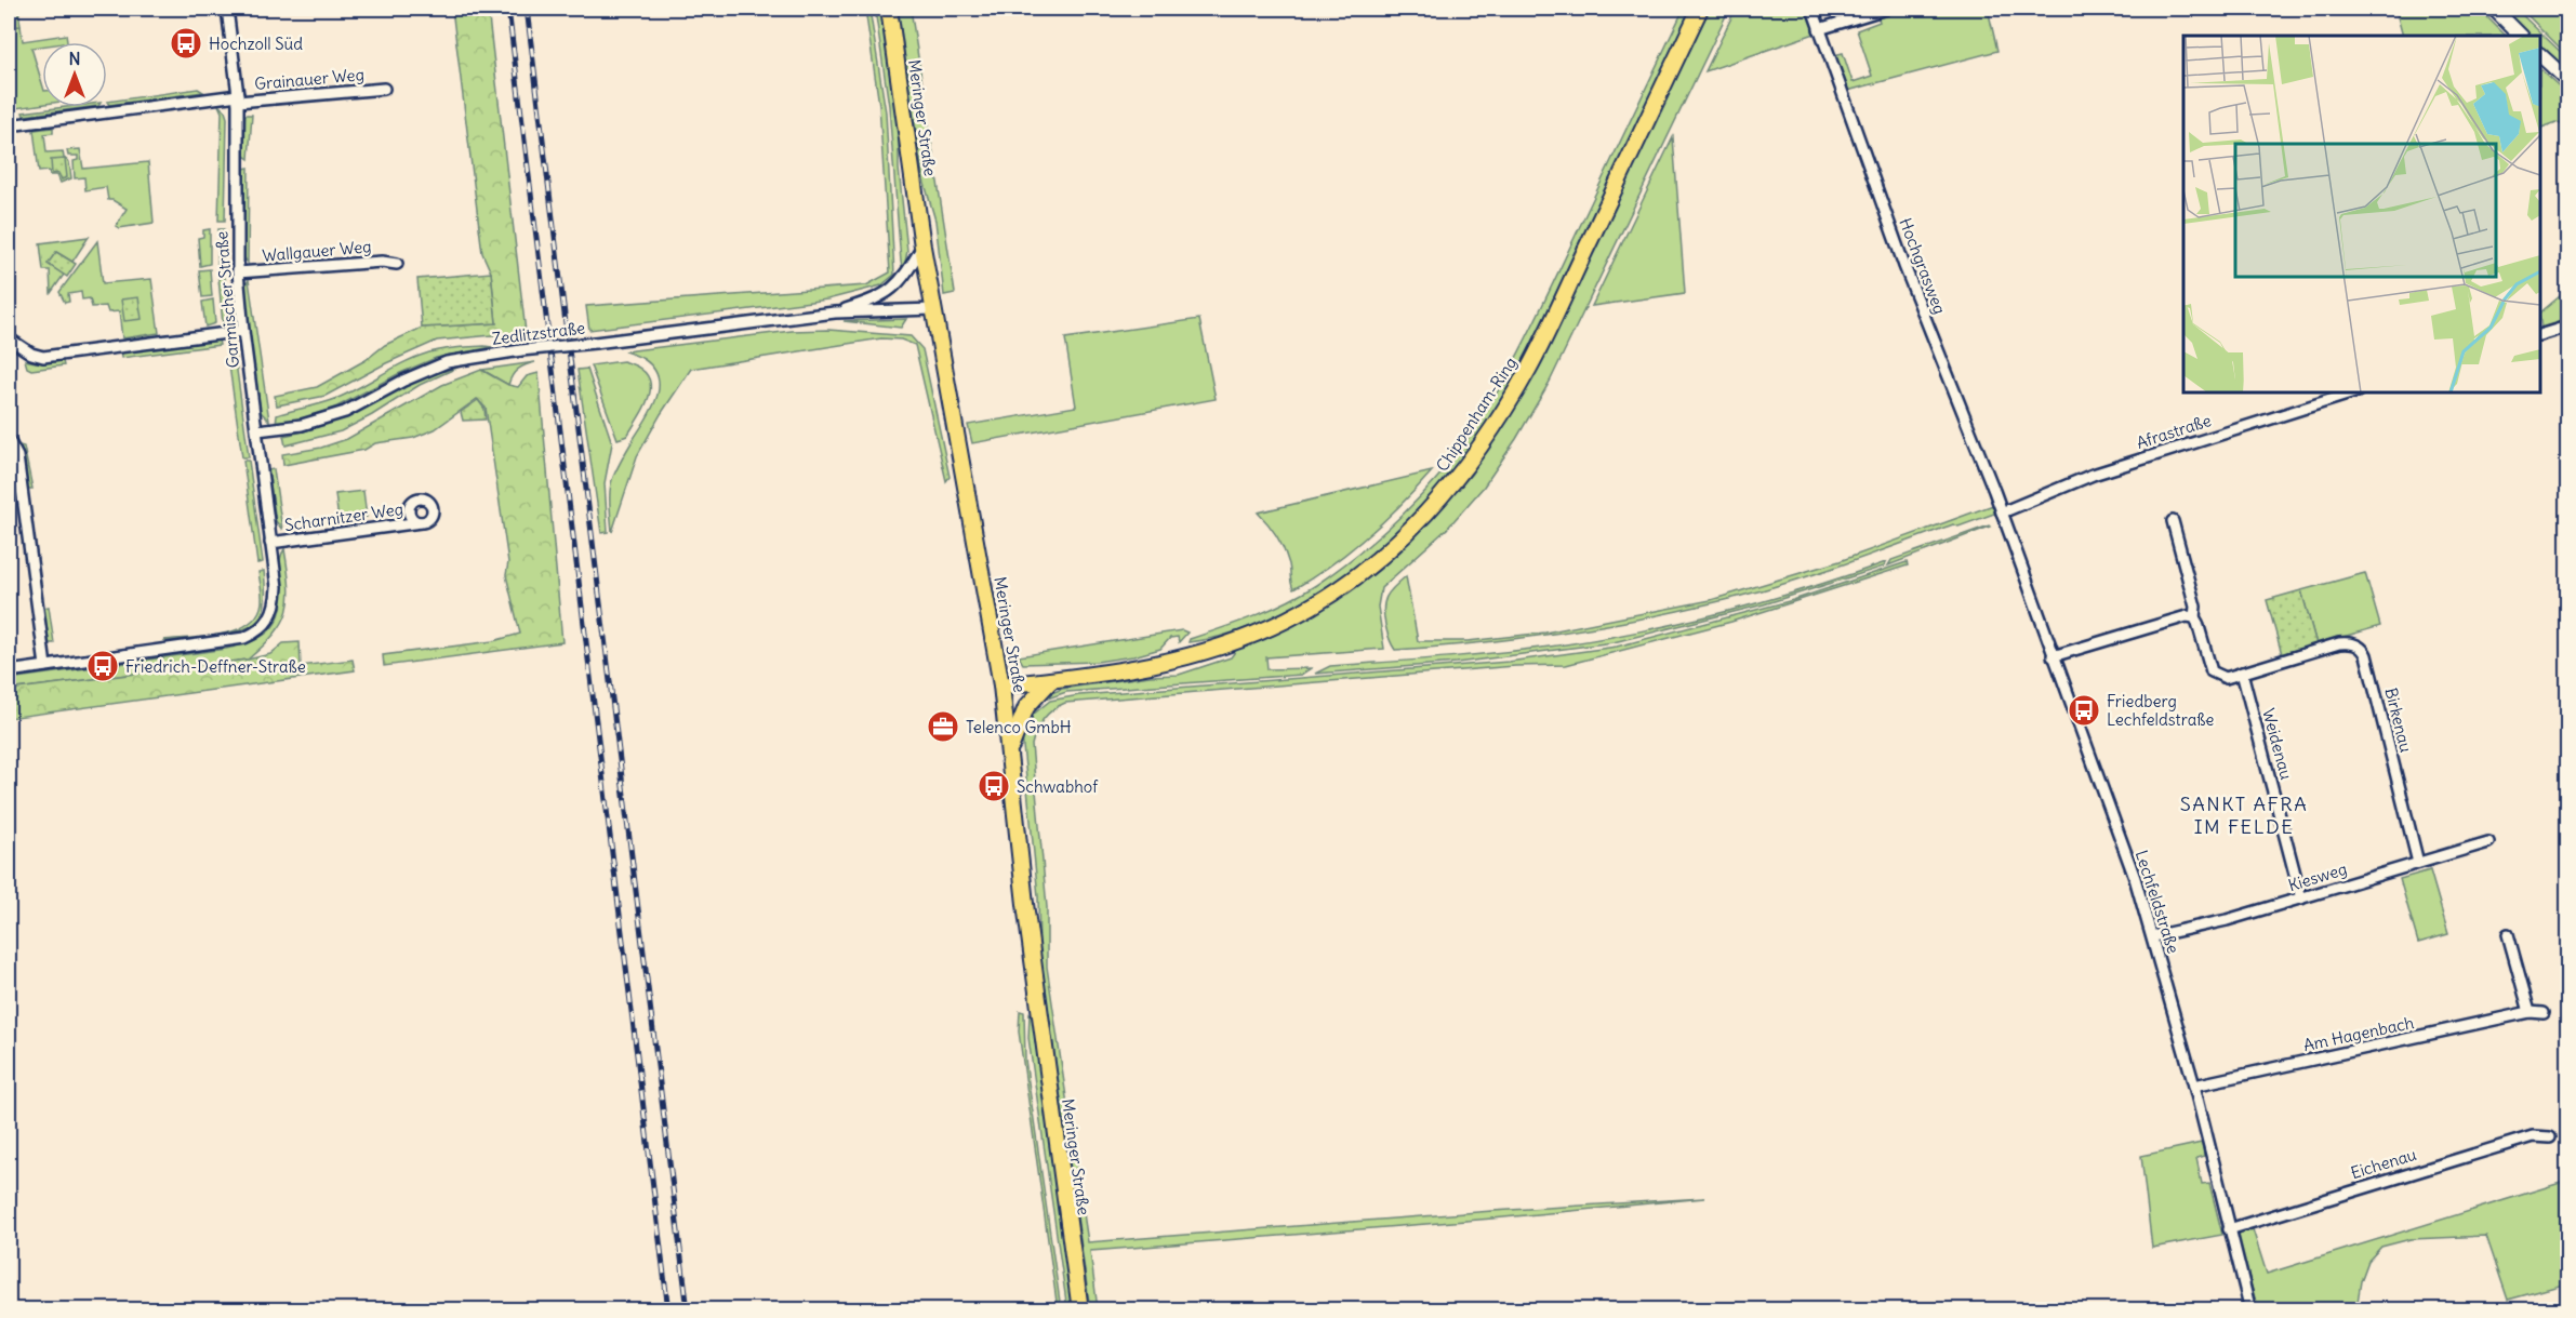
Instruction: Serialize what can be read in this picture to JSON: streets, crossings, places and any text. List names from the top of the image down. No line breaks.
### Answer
{"streets":{"main road":["Meringer Straße","Chippenham-Ring"],"street":["Grainauer Weg","Wallgauer Weg","Hochgrasweg","Garmischer Straße","Zedlitzstraße","Afrastraße","Scharnitzer Weg","Birkenau","Weidenau","Kiesweg","Lechfeldstraße","Am Hagenbach","Eichenau"]},"crossings":[["Grainauer Weg","Garmischer Straße"],["Meringer Straße","Zedlitzstraße"],["Meringer Straße","Chippenham-Ring"],["Wallgauer Weg","Garmischer Straße"],["Hochgrasweg","Afrastraße"],["Hochgrasweg","Lechfeldstraße"],["Garmischer Straße","Zedlitzstraße"],["Garmischer Straße","Scharnitzer Weg"],["Afrastraße","Lechfeldstraße"],["Birkenau","Weidenau"],["Birkenau","Kiesweg"],["Weidenau","Kiesweg"],["Kiesweg","Lechfeldstraße"],["Lechfeldstraße","Am Hagenbach"],["Lechfeldstraße","Eichenau"]],"districts":["SANKT AFRA IM FELDE"],"places":{"bus stop":["Hochzoll Süd","Friedrich-Deffner-Straße","Friedberg Lechfeldstraße","Schwabhof"],"office":["Telenco GmbH"]},"north":"top"}
